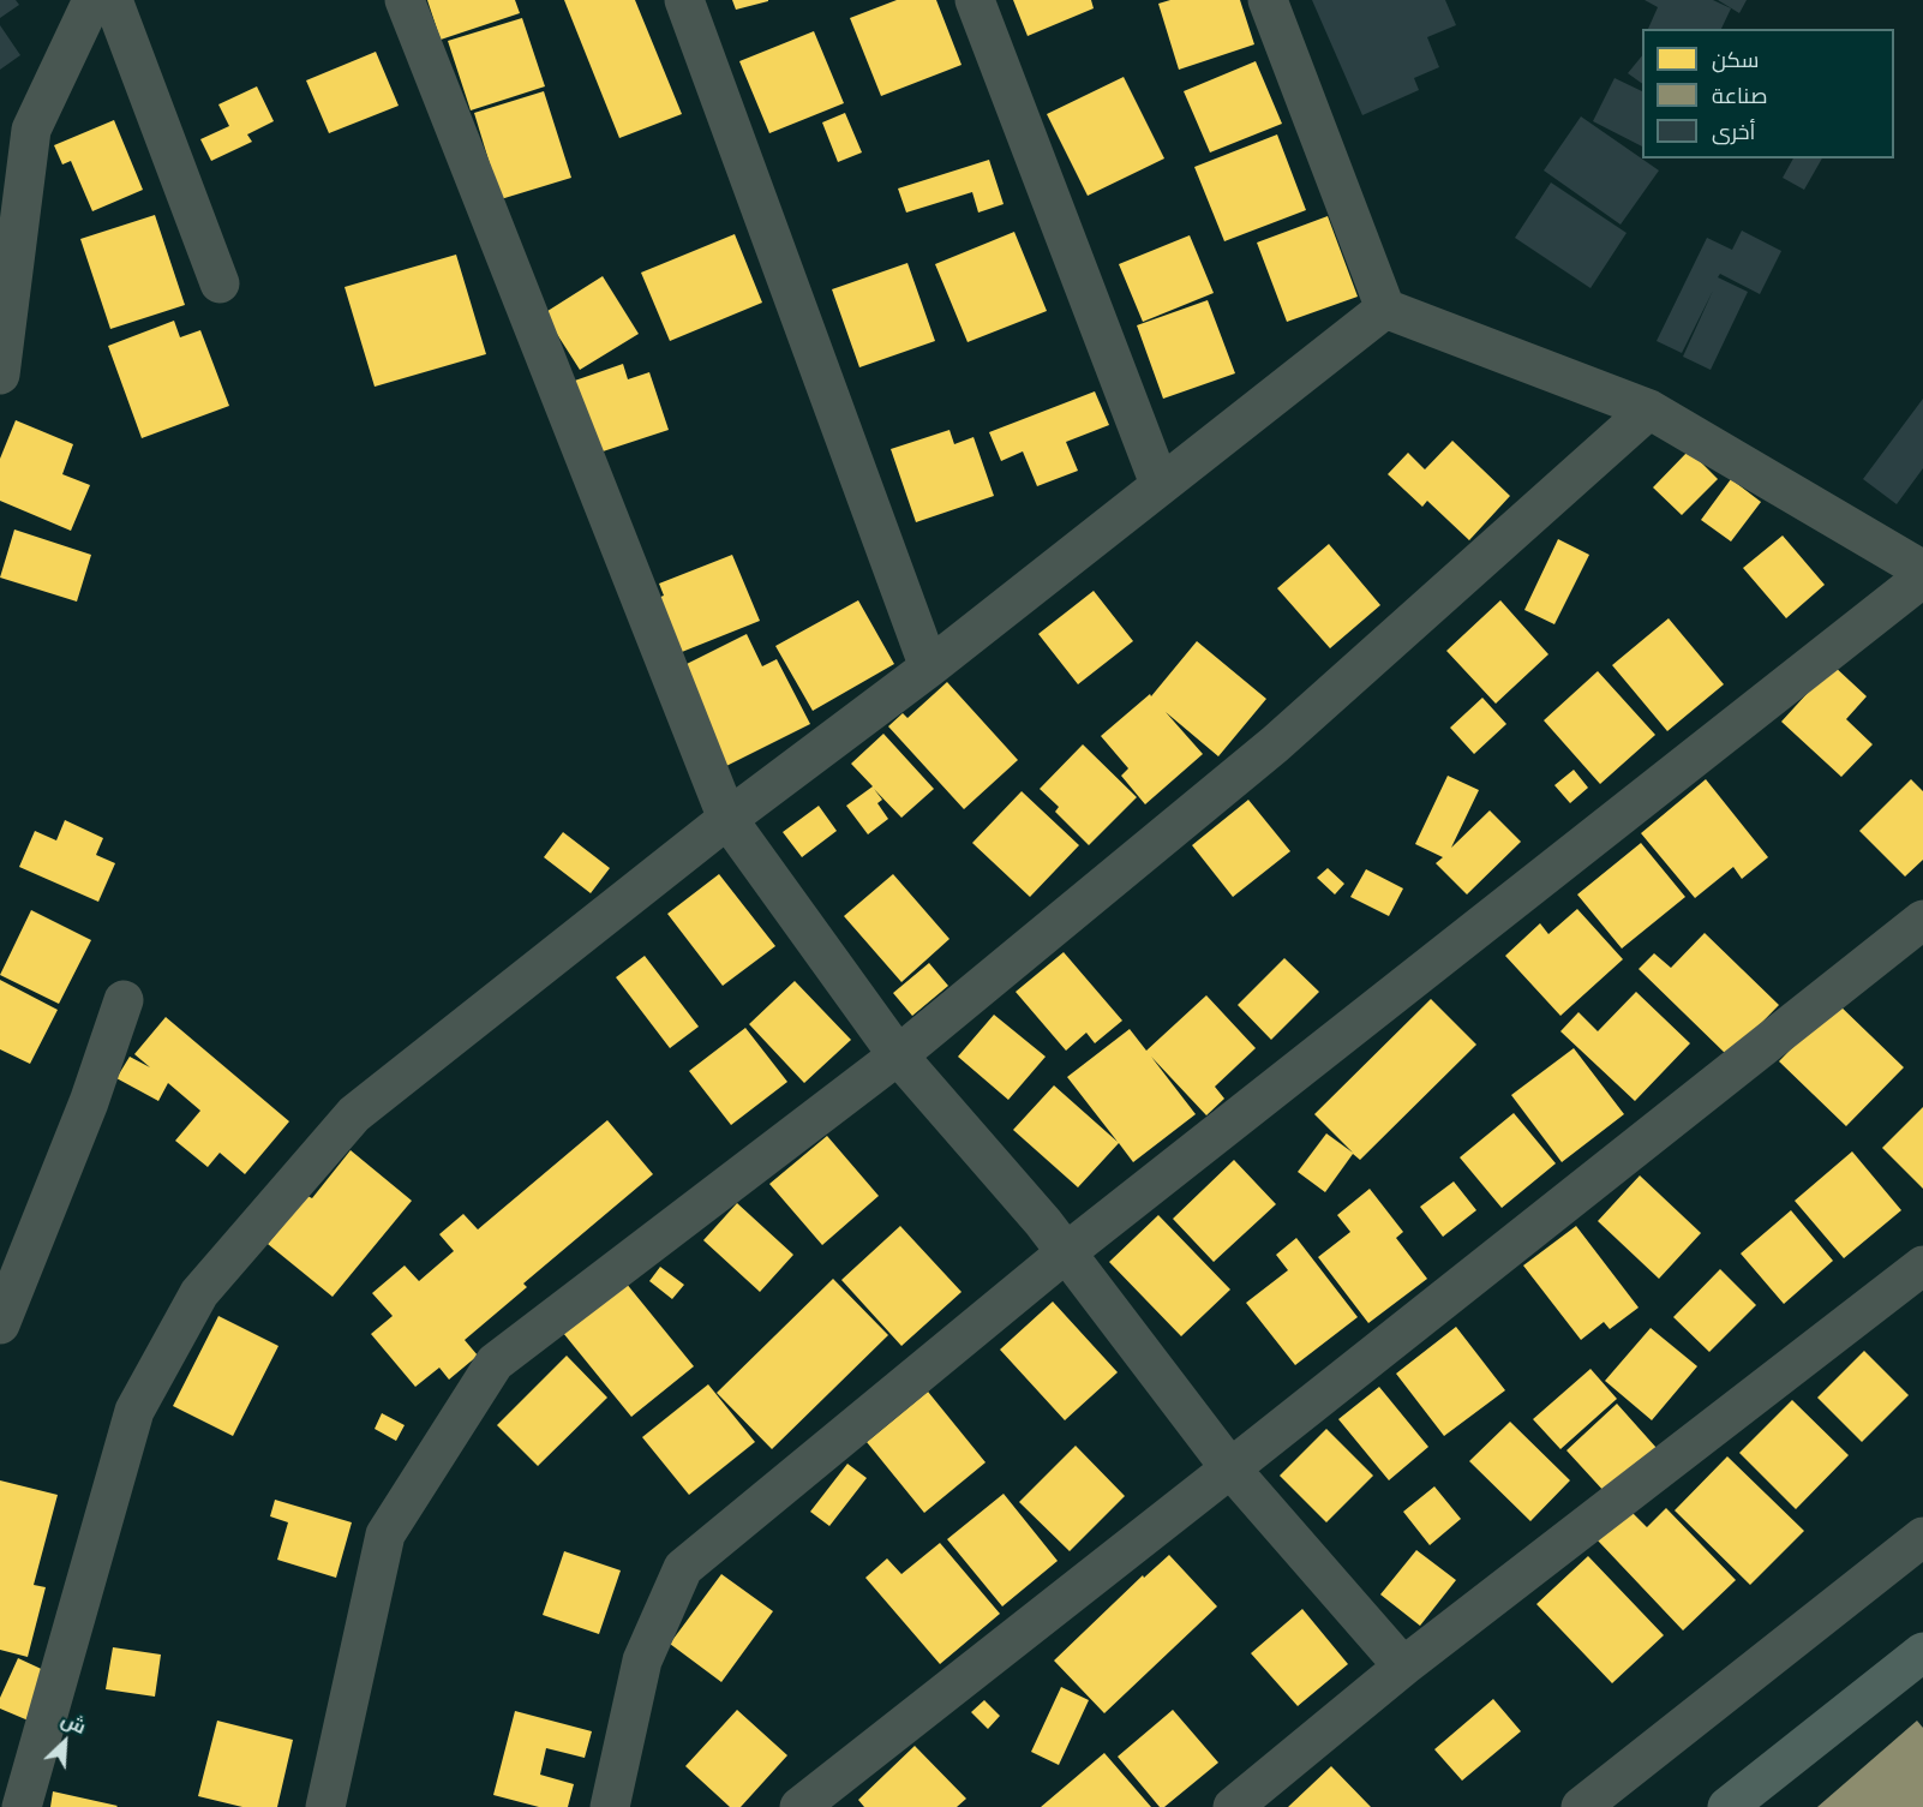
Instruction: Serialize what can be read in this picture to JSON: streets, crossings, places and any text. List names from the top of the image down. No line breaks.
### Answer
{"legend":["سكن","صناعة","أخرى"],"north":"top right"}
